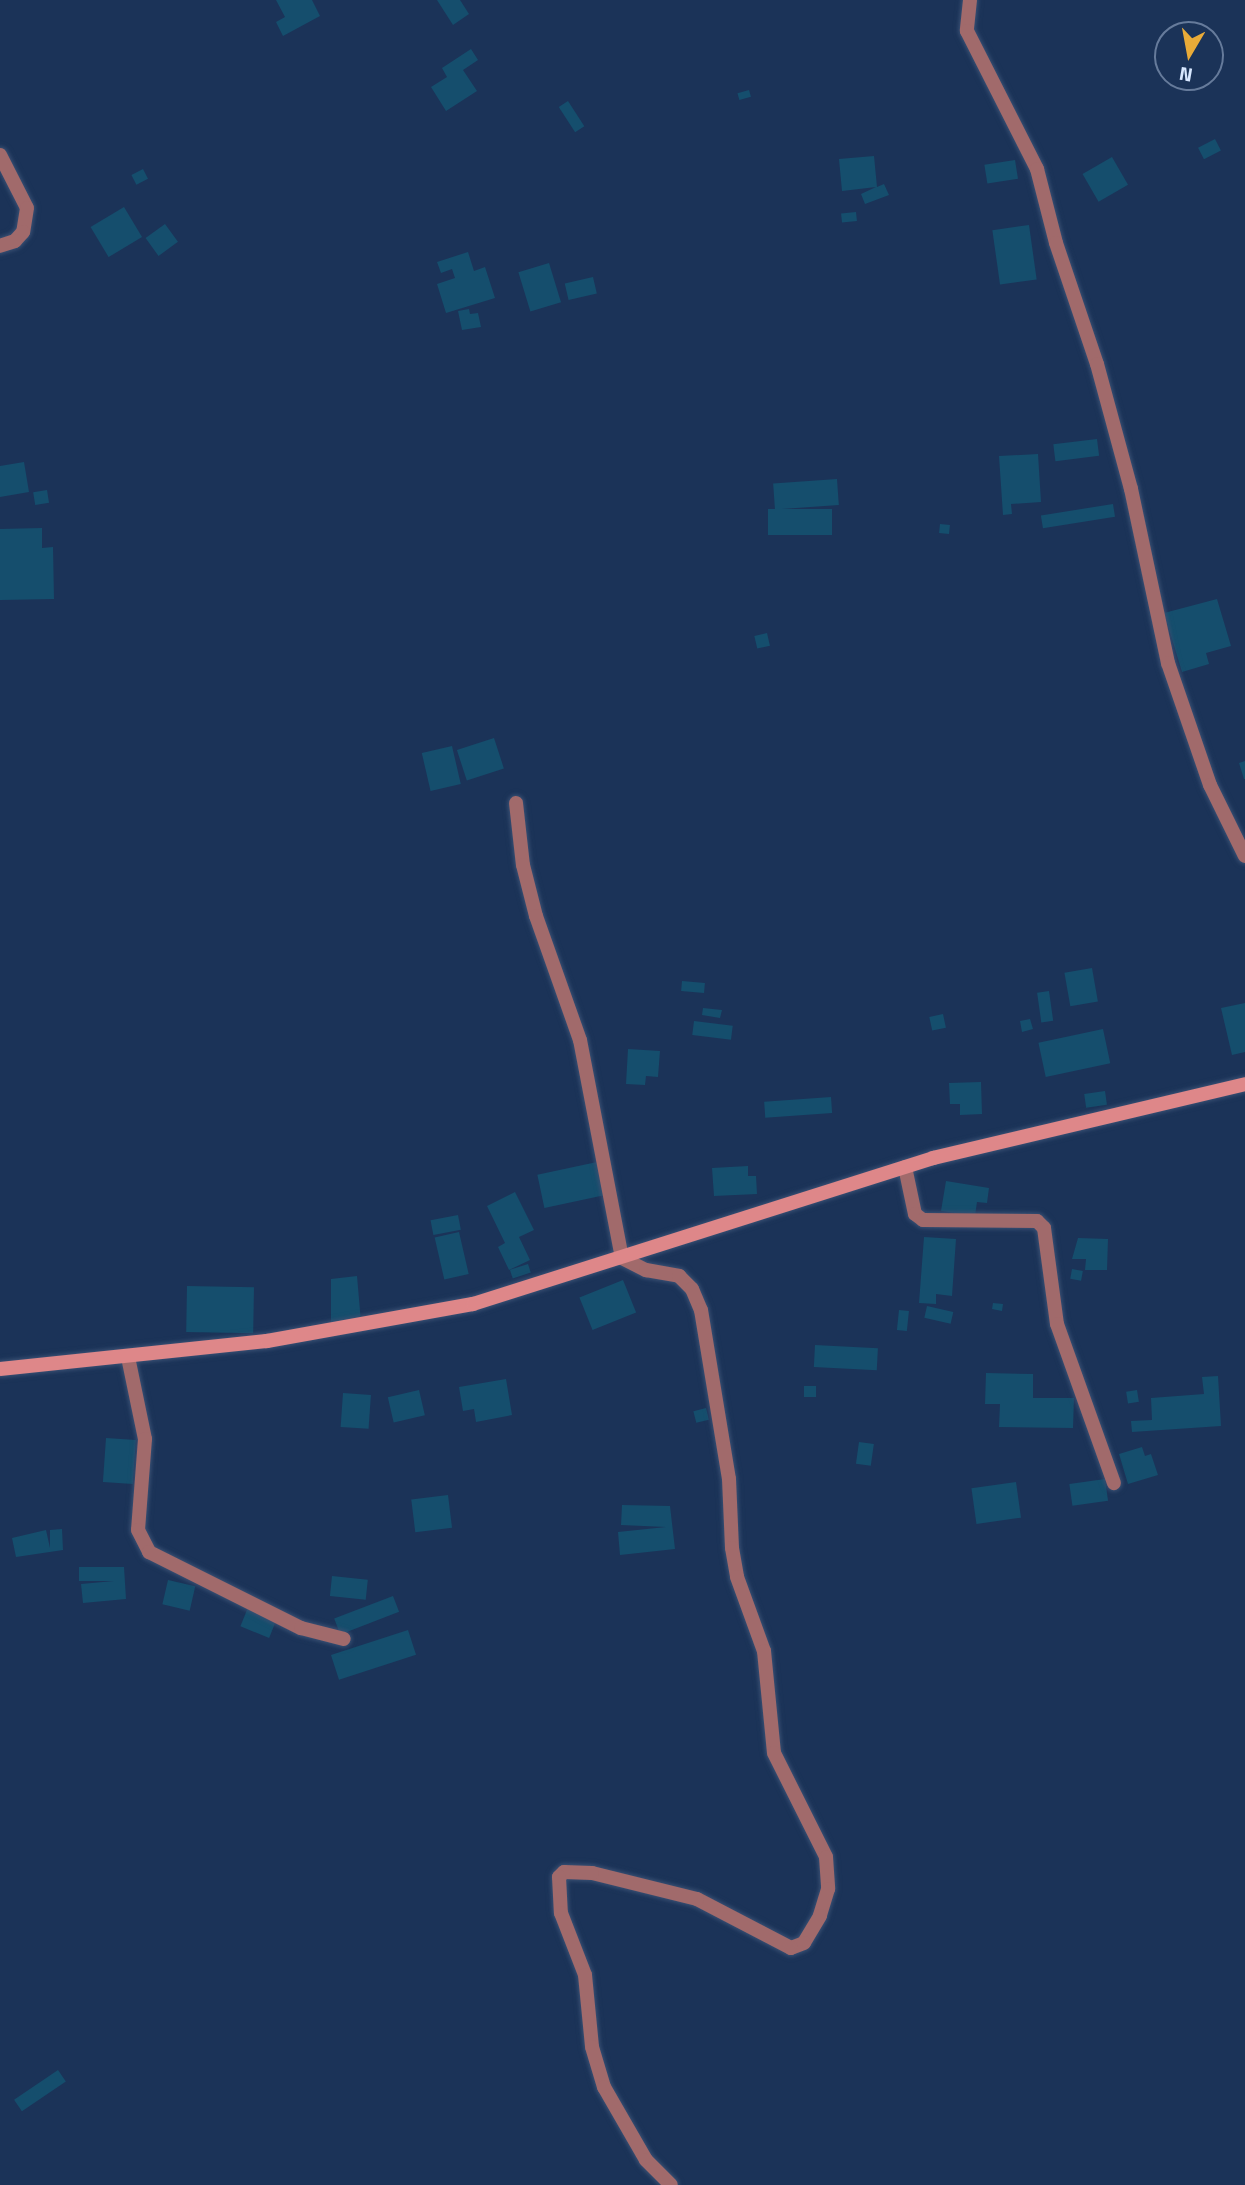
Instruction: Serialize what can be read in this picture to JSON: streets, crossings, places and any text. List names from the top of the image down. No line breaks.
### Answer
{"north":"bottom"}
